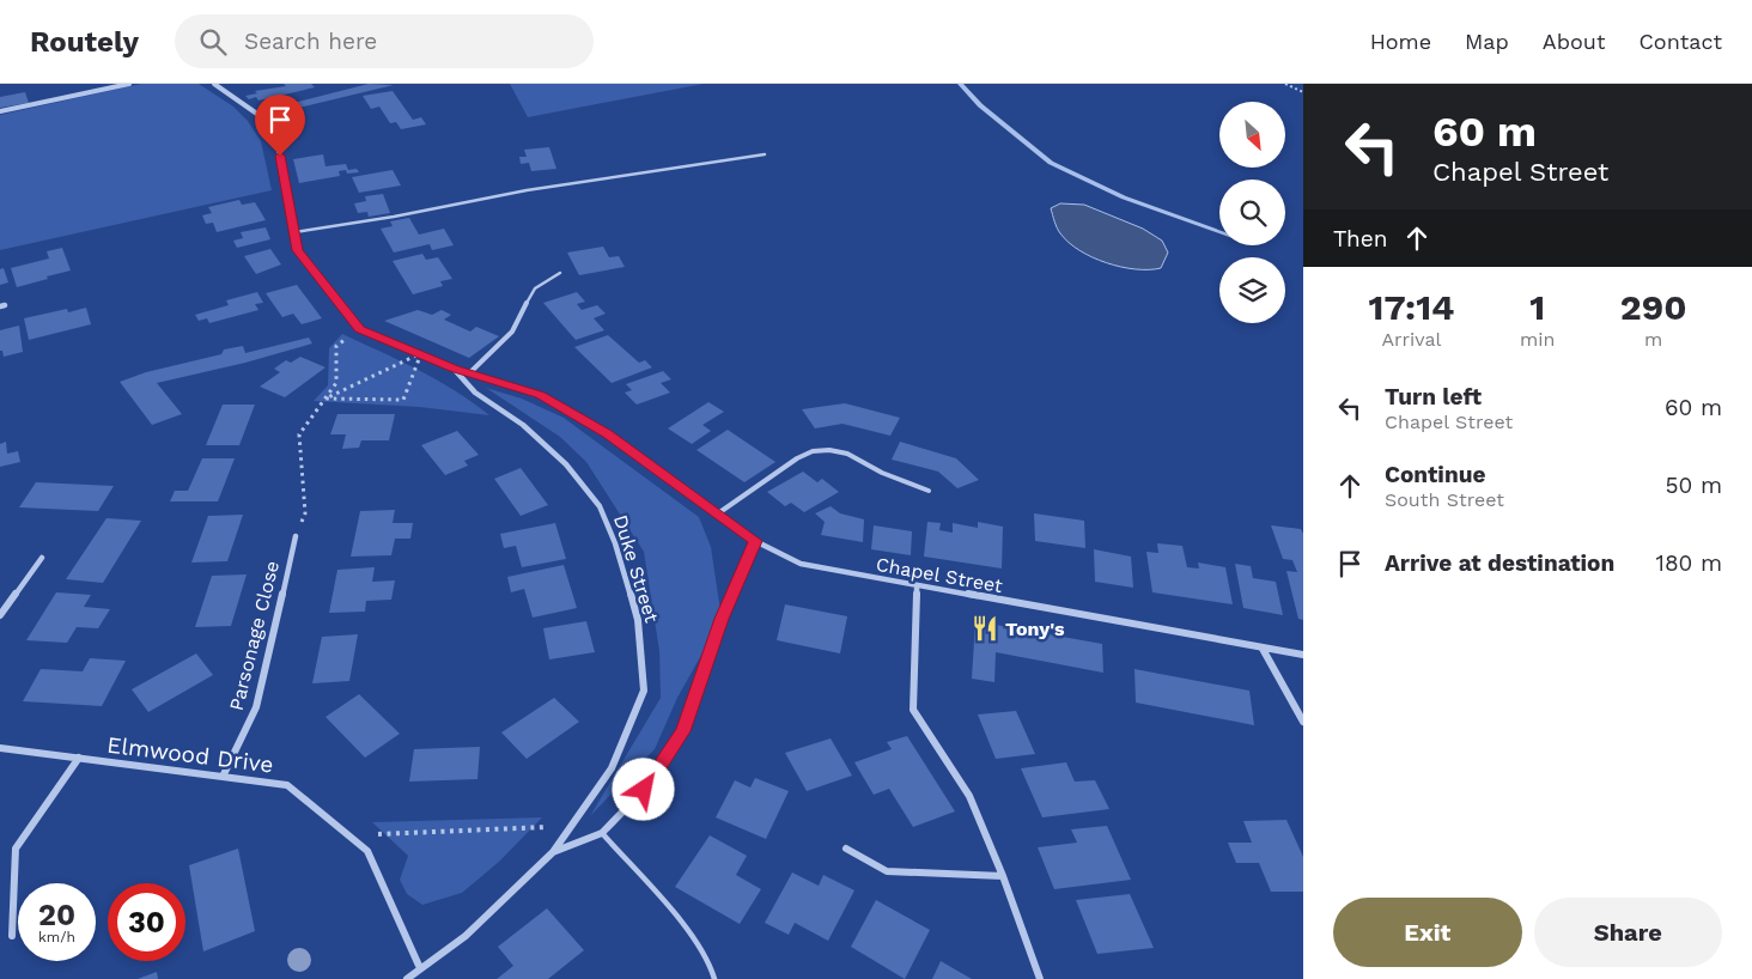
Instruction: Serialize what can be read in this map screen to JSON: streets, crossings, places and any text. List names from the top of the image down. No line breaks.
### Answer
{"streets":{"street":["Duke Street","Chapel Street","Parsonage Close","Elmwood Drive"]},"crossings":[["Duke Street","Chapel Street"],["Duke Street","Elmwood Drive"],["Parsonage Close","Elmwood Drive"]],"places":{"restaurant":["Tony's"]},"north":"bottom right","page":{"header":"Routely","search":"Search here","nav":["Home","Map","About","Contact"],"turn":["60 m","Chapel Street"],"then":"Then","eta":["17:14","Arrival","1","min","290","m"],"list":[{"name":"Turn left","note":"Chapel Street","value":"60 m"},{"name":"Continue","note":"South Street","value":"50 m"},{"name":"Arrive at destination","value":"180 m"}],"speed":"20 km/h","limit":"30","buttons":["Exit","Share"]}}
